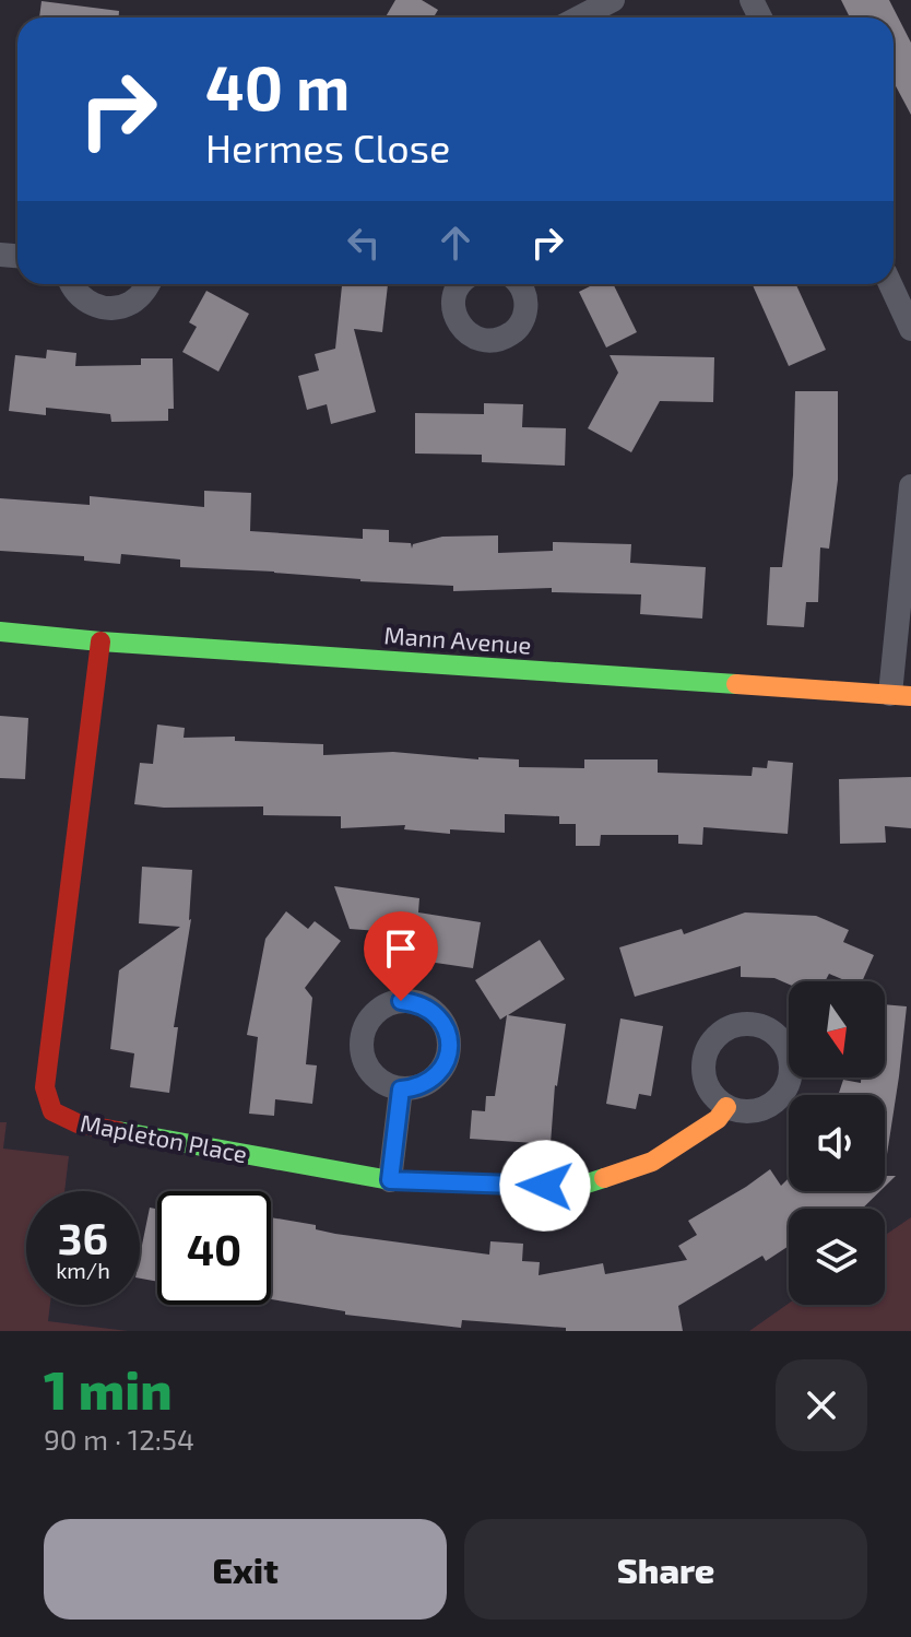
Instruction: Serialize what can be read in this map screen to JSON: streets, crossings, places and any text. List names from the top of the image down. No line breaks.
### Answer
{"streets":{"street":["Mann Avenue","Mapleton Place"]},"crossings":[["Mann Avenue","Mapleton Place"]],"north":"bottom","page":{"turn":["40 m","Hermes Close"],"speed":"36 km/h","limit":"40","heading":["1 min","90 m · 12:54"],"buttons":["Exit","Share"]}}
